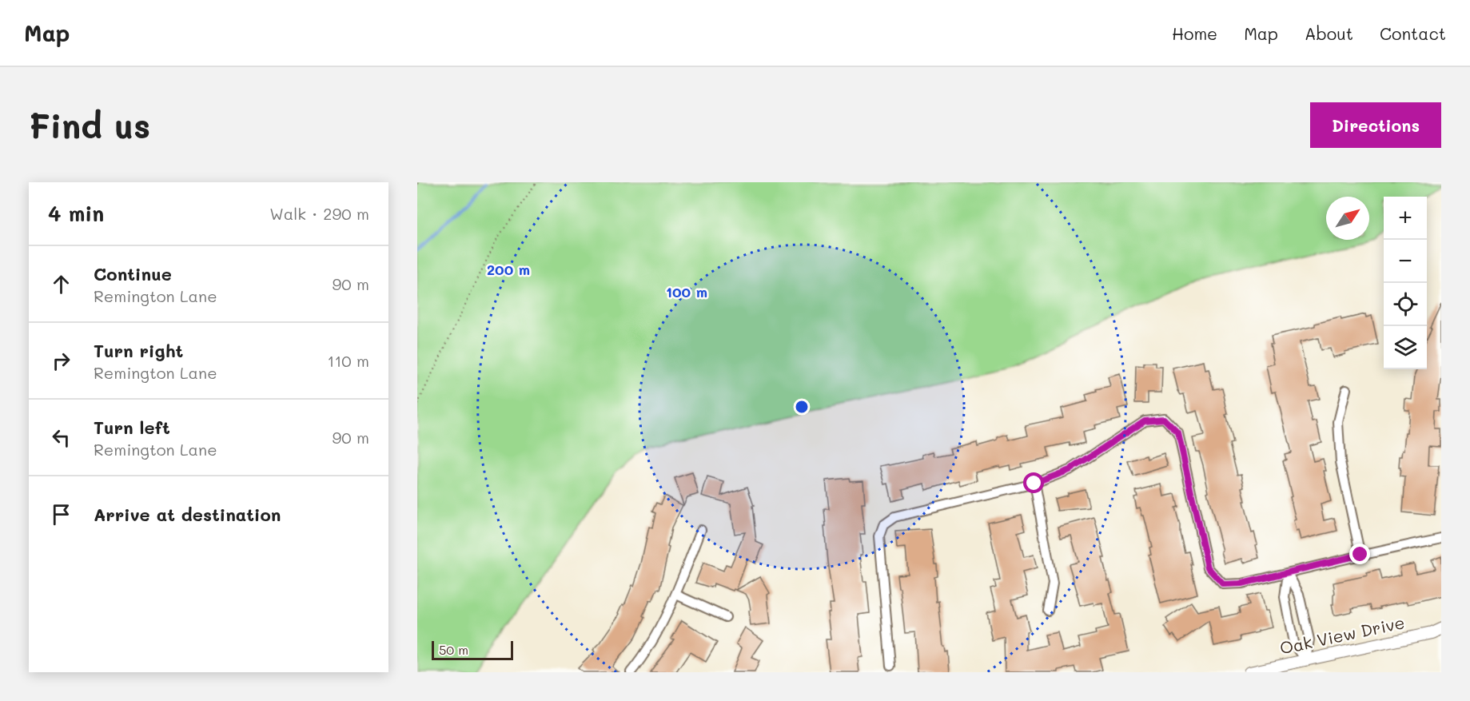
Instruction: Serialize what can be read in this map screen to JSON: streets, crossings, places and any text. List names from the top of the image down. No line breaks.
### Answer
{"streets":{"street":["Oak View Drive"]},"scale_bar":"50 m","north":"top right","page":{"header":"Map","nav":["Home","Map","About","Contact"],"buttons":"Directions","title":"Find us","heading":["4 min","Walk · 290 m"],"map_buttons":["+","−"],"list":[["Continue","Remington Lane","90 m"],["Turn right","Remington Lane","110 m"],["Turn left","Remington Lane","90 m"],"Arrive at destination"],"scale":"50 m"},"rings":["200 m","100 m"]}
